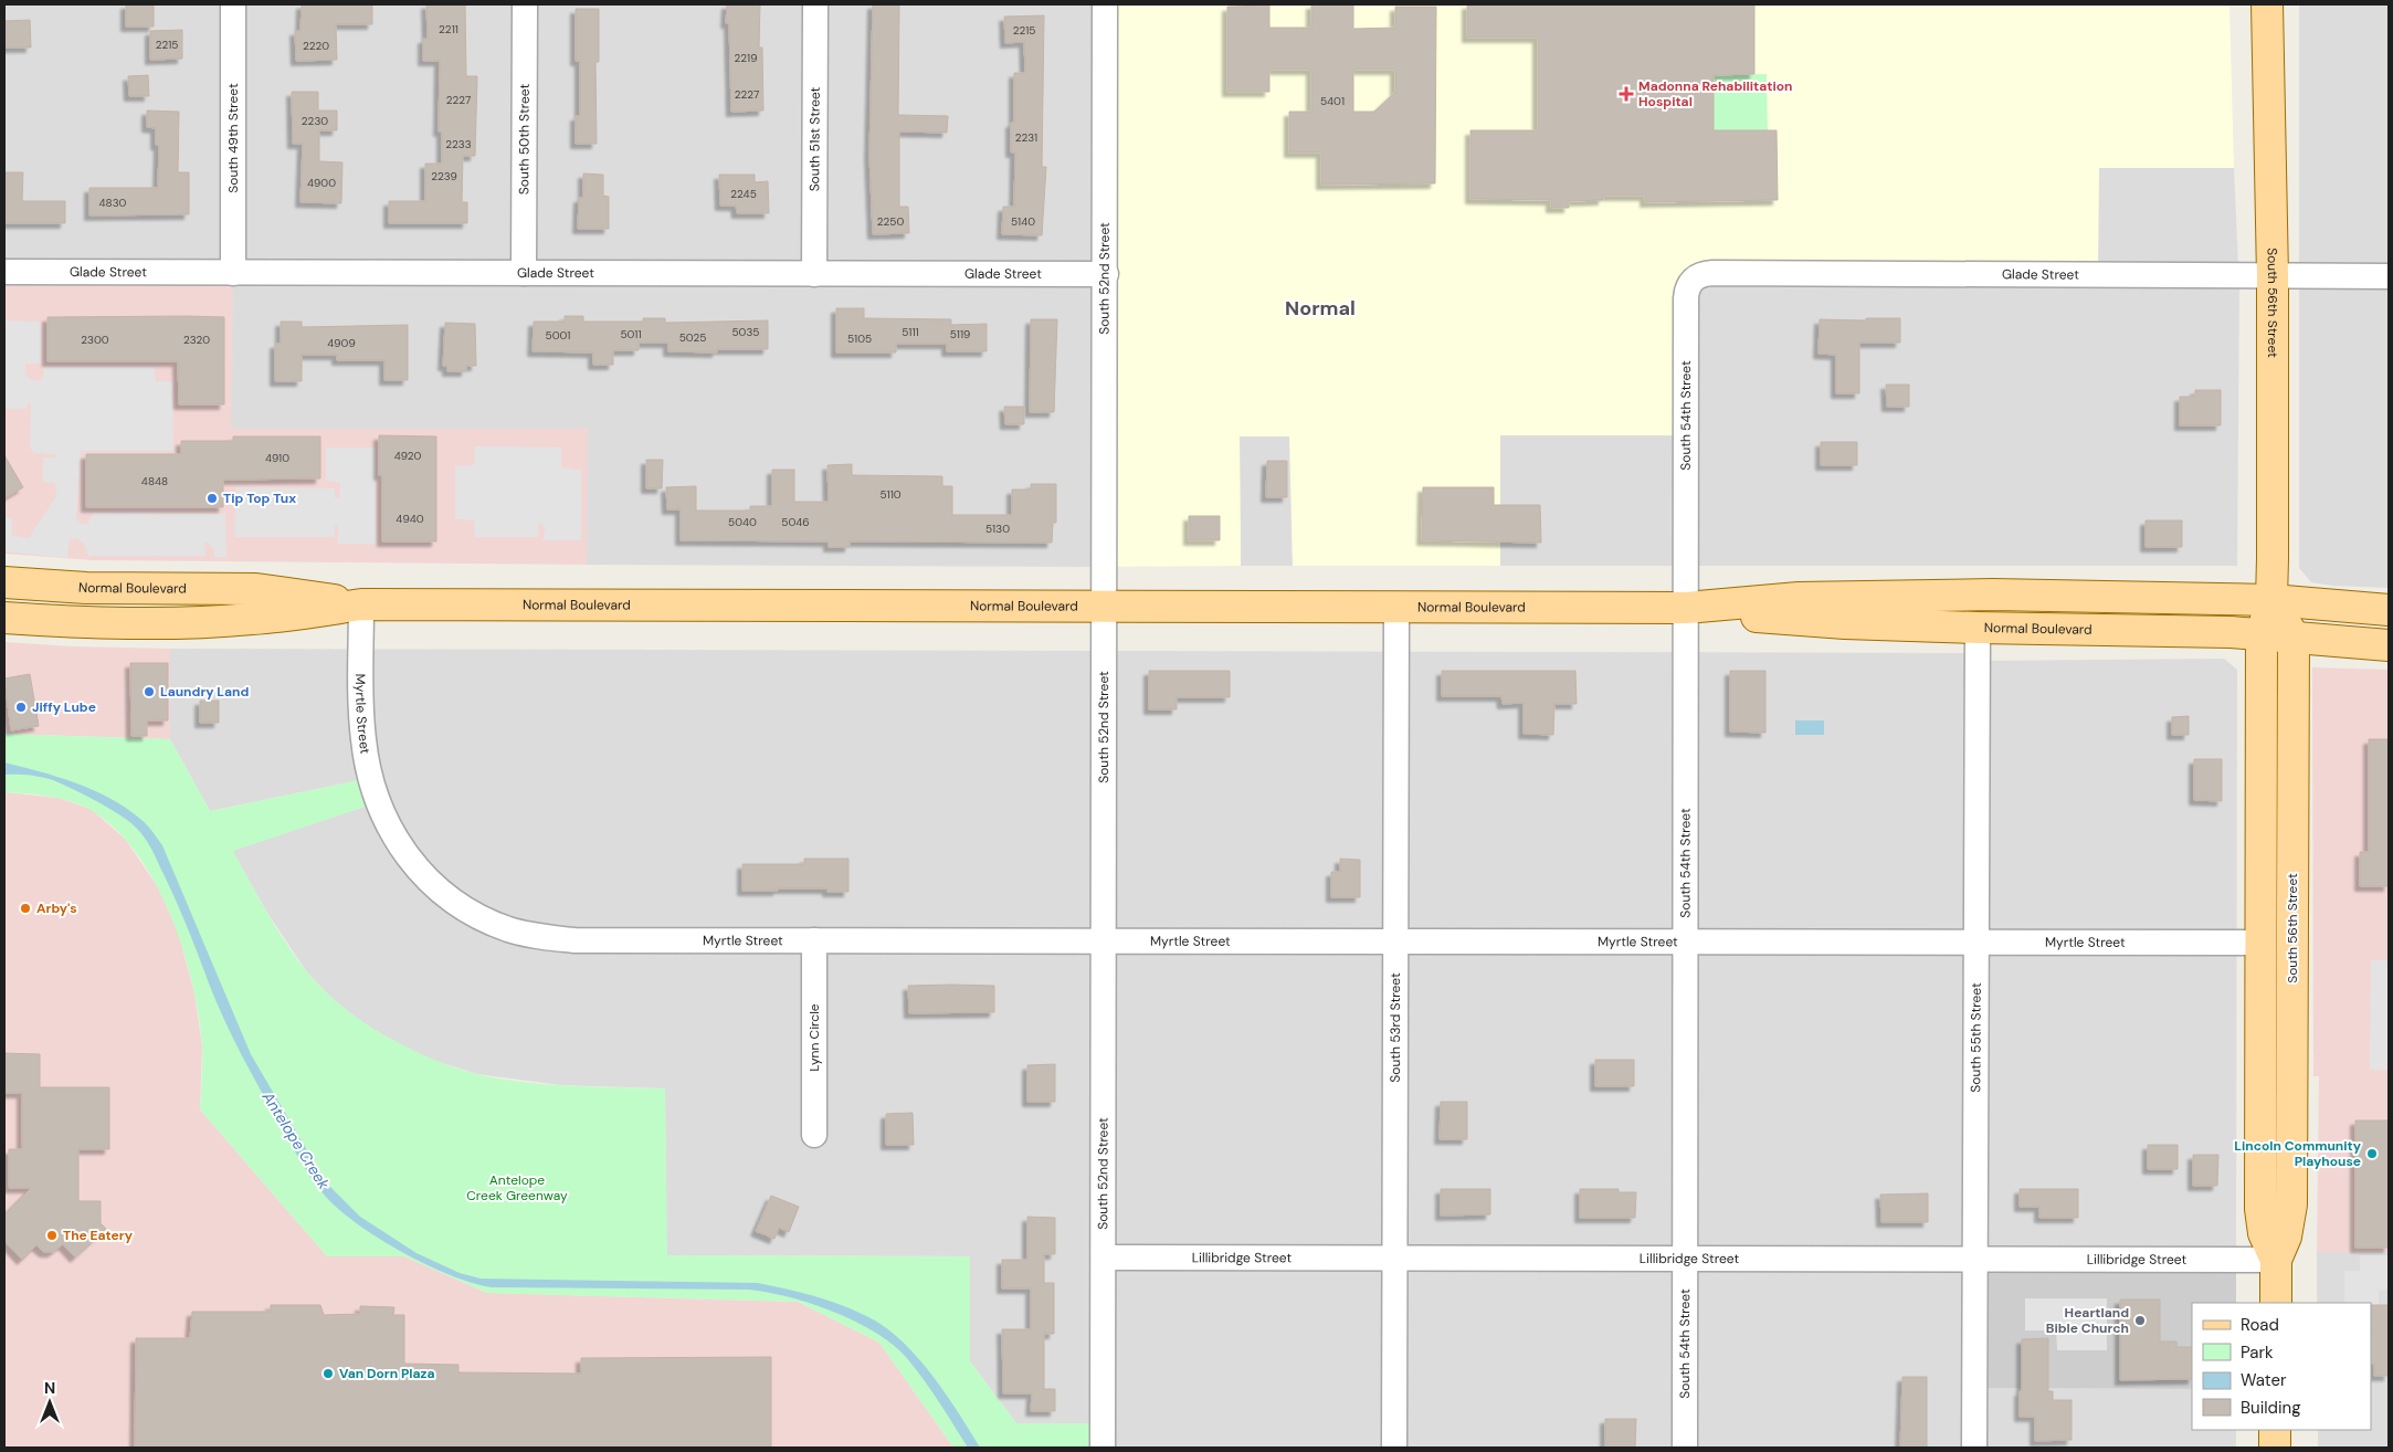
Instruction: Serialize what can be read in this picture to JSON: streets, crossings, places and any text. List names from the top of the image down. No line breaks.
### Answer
{"streets":{"main road":["South 56th Street","Normal Boulevard"],"street":["South 49th Street","South 50th Street","South 51st Street","Glade Street","South 52nd Street","South 54th Street","Myrtle Street","South 53rd Street","Lynn Circle","South 55th Street","Lillibridge Street"]},"crossings":[["South 49th Street","Glade Street"],["South 50th Street","Glade Street"],["South 51st Street","Glade Street"],["Glade Street","South 52nd Street"],["Glade Street","South 56th Street"],["Glade Street","South 54th Street"],["South 52nd Street","Normal Boulevard"],["South 52nd Street","Myrtle Street"],["South 52nd Street","Lillibridge Street"],["South 56th Street","Normal Boulevard"],["South 56th Street","Myrtle Street"],["South 56th Street","Lillibridge Street"],["South 54th Street","Normal Boulevard"],["South 54th Street","Myrtle Street"],["South 54th Street","Lillibridge Street"],["Normal Boulevard","Myrtle Street"],["Normal Boulevard","South 53rd Street"],["Normal Boulevard","South 55th Street"],["Myrtle Street","South 53rd Street"],["Myrtle Street","Lynn Circle"],["Myrtle Street","South 55th Street"],["South 53rd Street","Lillibridge Street"],["South 55th Street","Lillibridge Street"]],"districts":["Normal"],"water":["Antelope Creek"],"parks":["Antelope Creek Greenway"],"places":{"health":["Madonna Rehabilitation Hospital"],"other":["Tip Top Tux","Laundry Land","Jiffy Lube","Arby's","Lincoln Community Playhouse","The Eatery","Heartland Bible Church","Van Dorn Plaza"]},"house_numbers":["2211","2215","2215","2220","2219","2227","2227","5401","2230","2231","2233","2239","4900","2245","4830","2250","5140","5035","5111","5011","5119","5001","5025","5105","2300","2320","4909","4920","4910","4848","5110","4940","5040","5046","5130"],"legend":["Road","Park","Water","Building"],"north":"top"}
